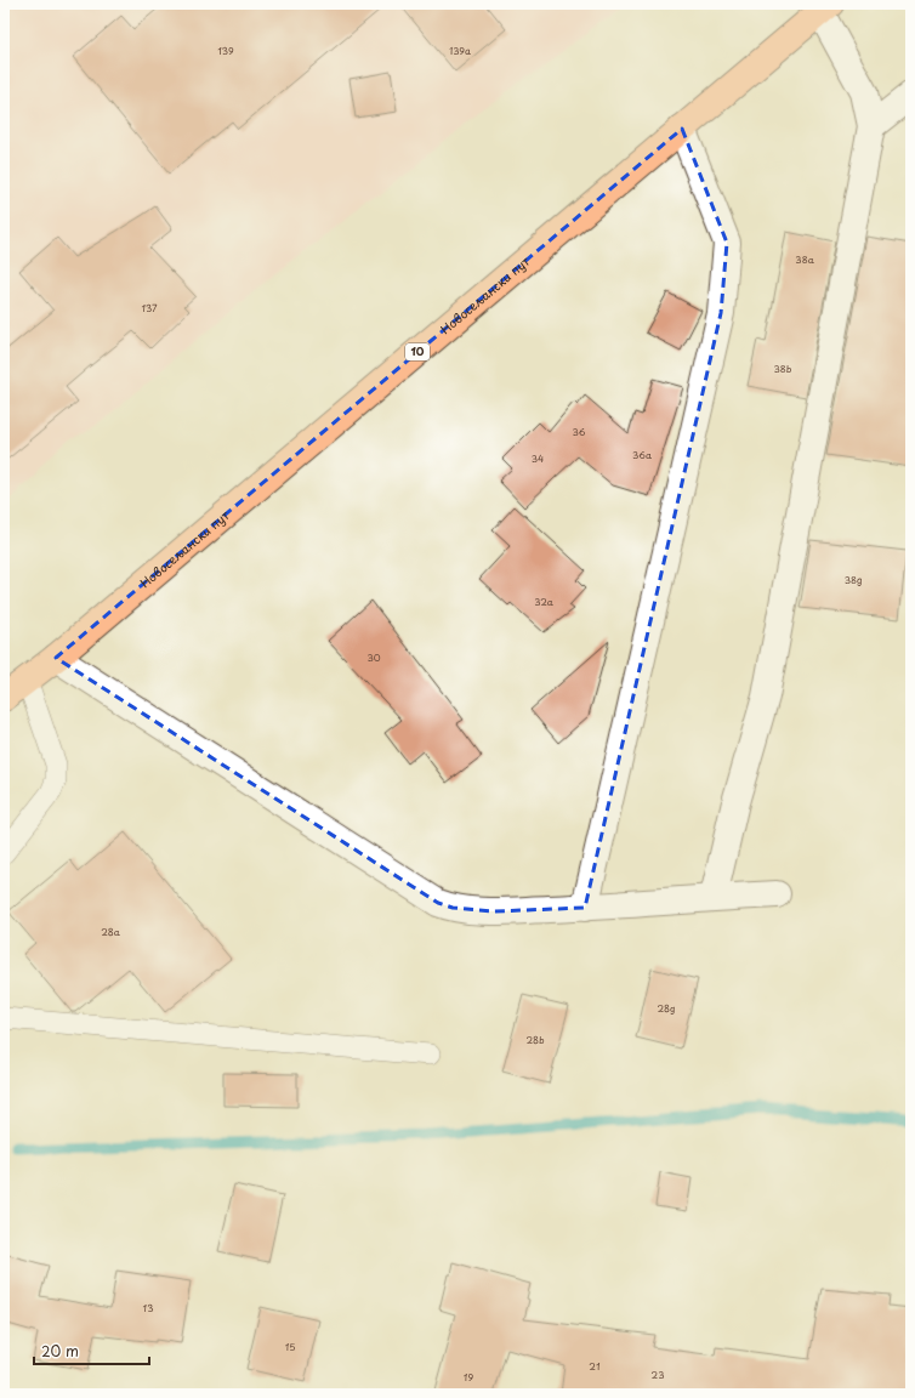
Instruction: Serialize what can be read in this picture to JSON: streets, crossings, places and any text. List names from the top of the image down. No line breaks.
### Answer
{"streets":{"main road":["Новосељански пут","10"]},"house_numbers":["139","139a","38a","137","38b","36","36a","34","38g","32a","30","28a","28g","28b","13","15","21","23","19"],"scale_bar":"20 m"}
